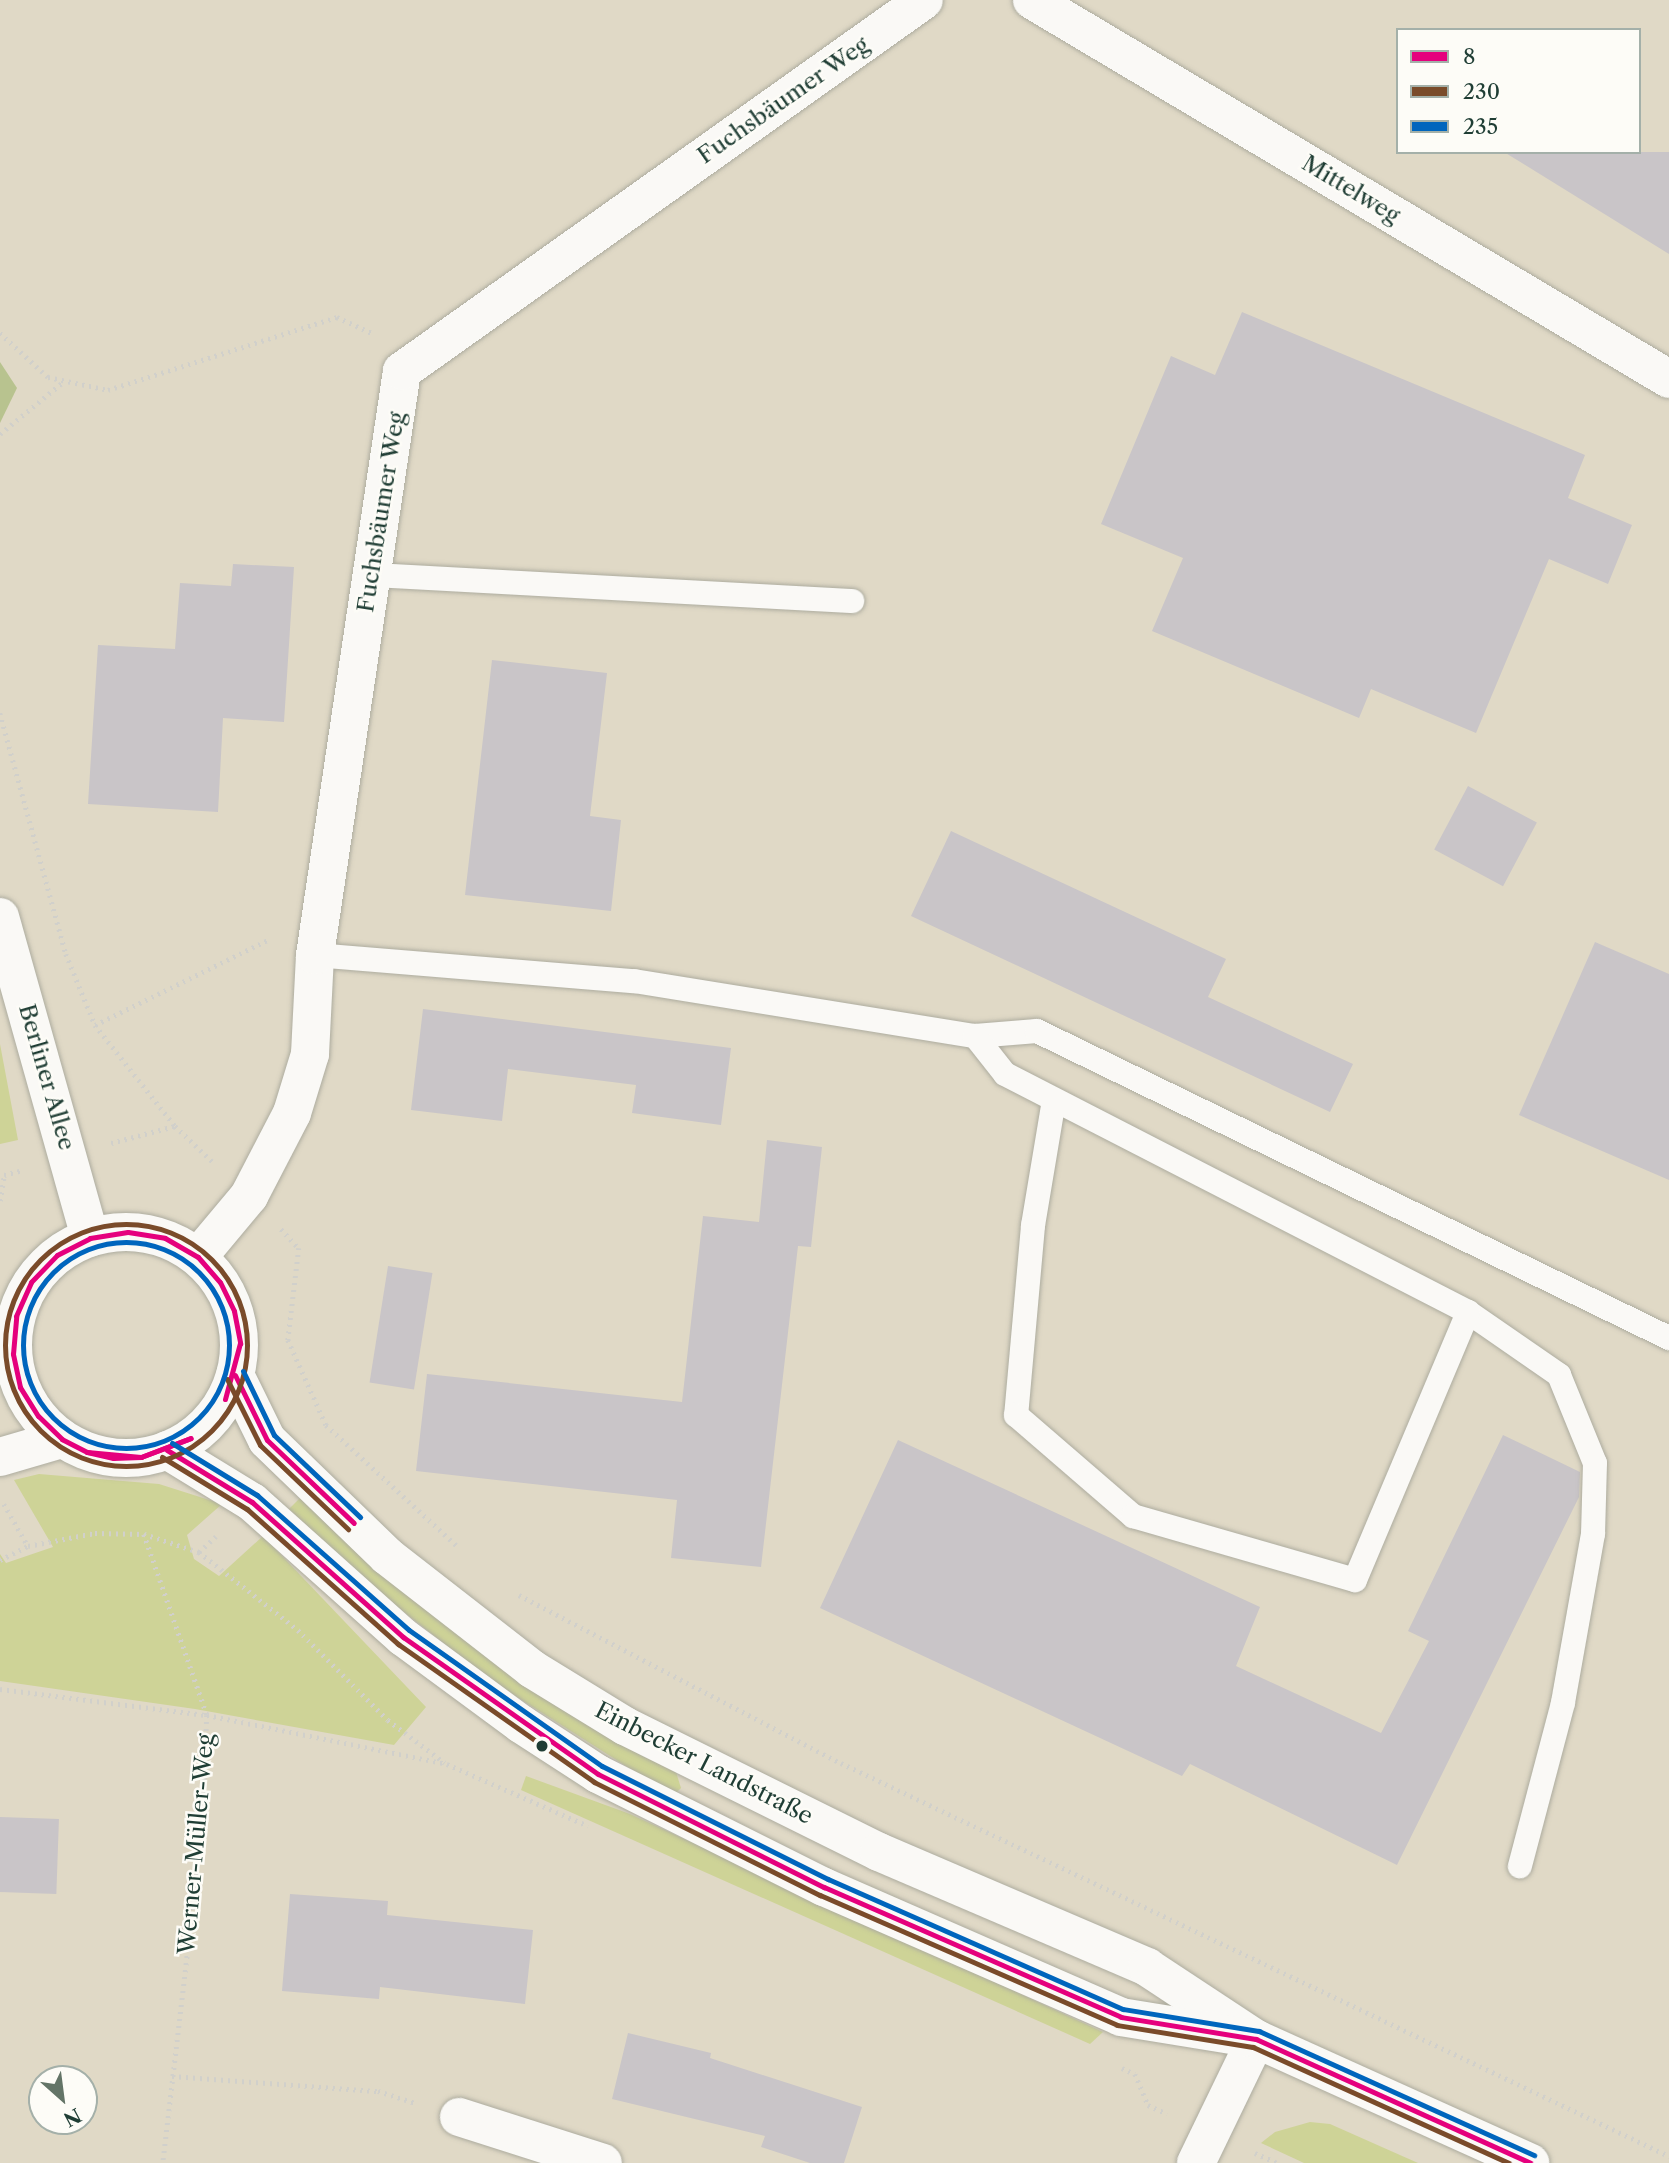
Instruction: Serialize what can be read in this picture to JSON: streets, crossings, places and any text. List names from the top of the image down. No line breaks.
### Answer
{"streets":{"main road":["Fuchsbäumer Weg","Mittelweg","Berliner Allee","Einbecker Landstraße"],"path":["Werner-Müller-Weg"]},"crossings":[["Fuchsbäumer Weg","Berliner Allee"],["Fuchsbäumer Weg","Einbecker Landstraße"],["Berliner Allee","Einbecker Landstraße"]],"lines":["transit line 230","transit line 8","transit line 235"],"legend":["8","230","235"],"north":"bottom right"}
